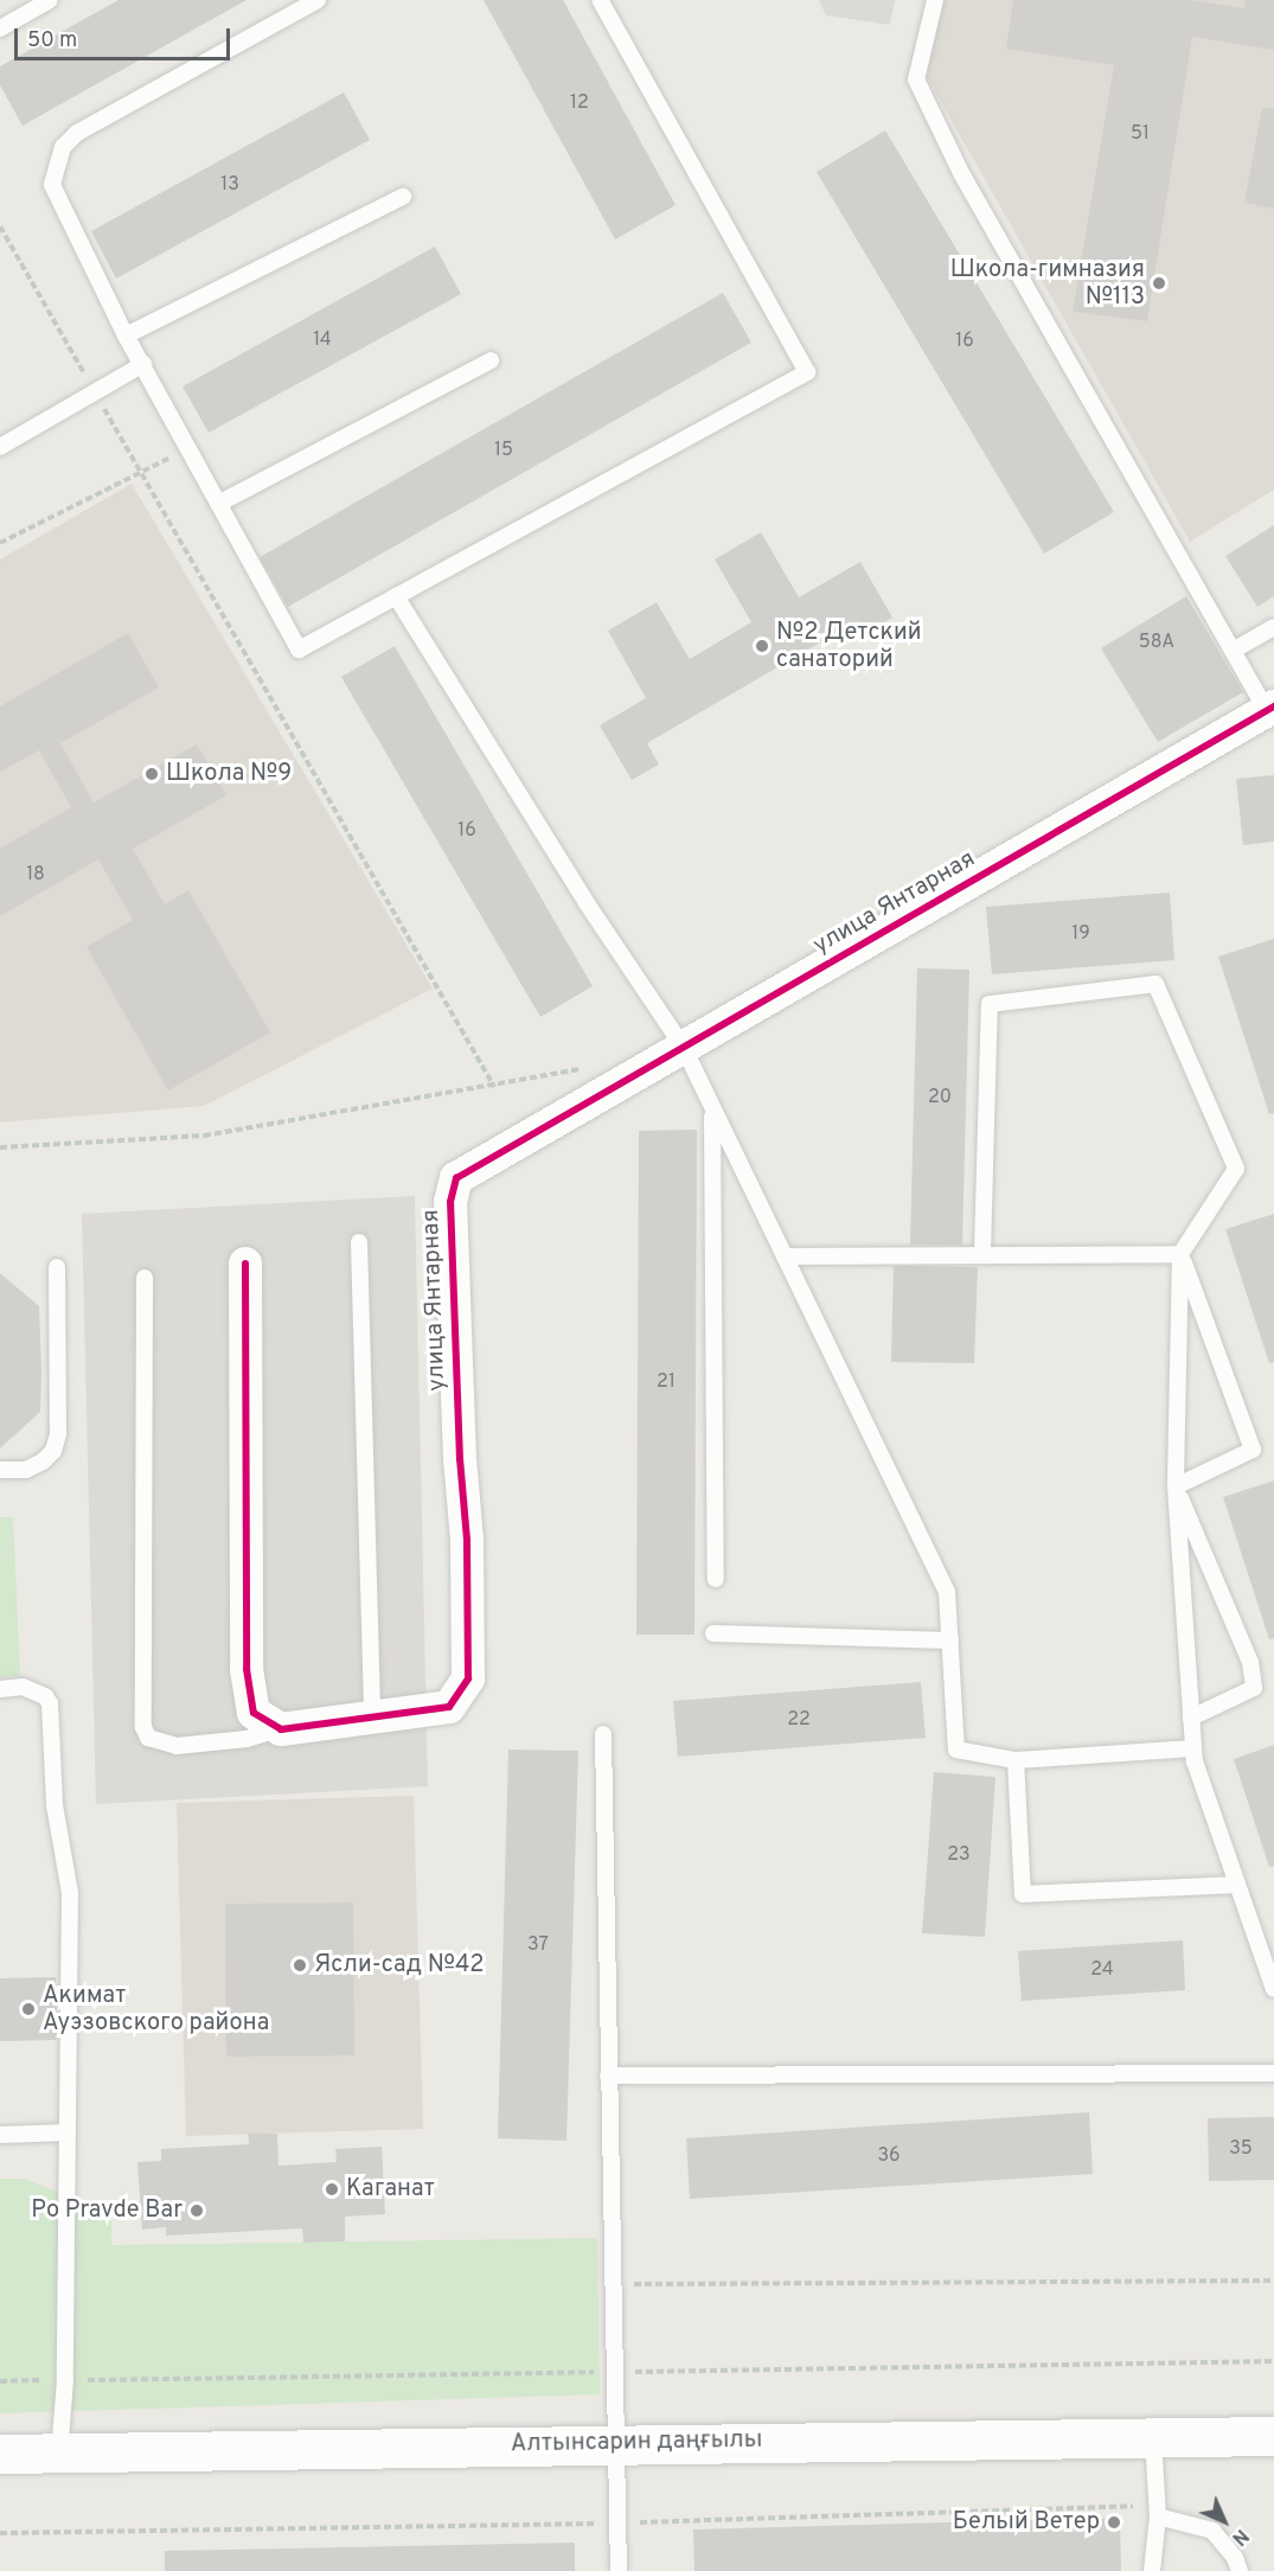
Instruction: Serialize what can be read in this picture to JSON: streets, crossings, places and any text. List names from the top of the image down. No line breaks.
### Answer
{"streets":{"main road":["Алтынсарин даңғылы"],"street":["улица Янтарная"]},"places":["Школа-гимназия №113","№2 Детский санаторий","Школа №9","Ясли-сад №42","Акимат Ауэзовского района","Каганат","Po Pravde Bar","Белый Ветер"],"house_numbers":["12","51","13","14","16","15","58А","16","18","19","20","21","22","23","37","24","35","36"],"scale_bar":"50 m","north":"bottom right"}
